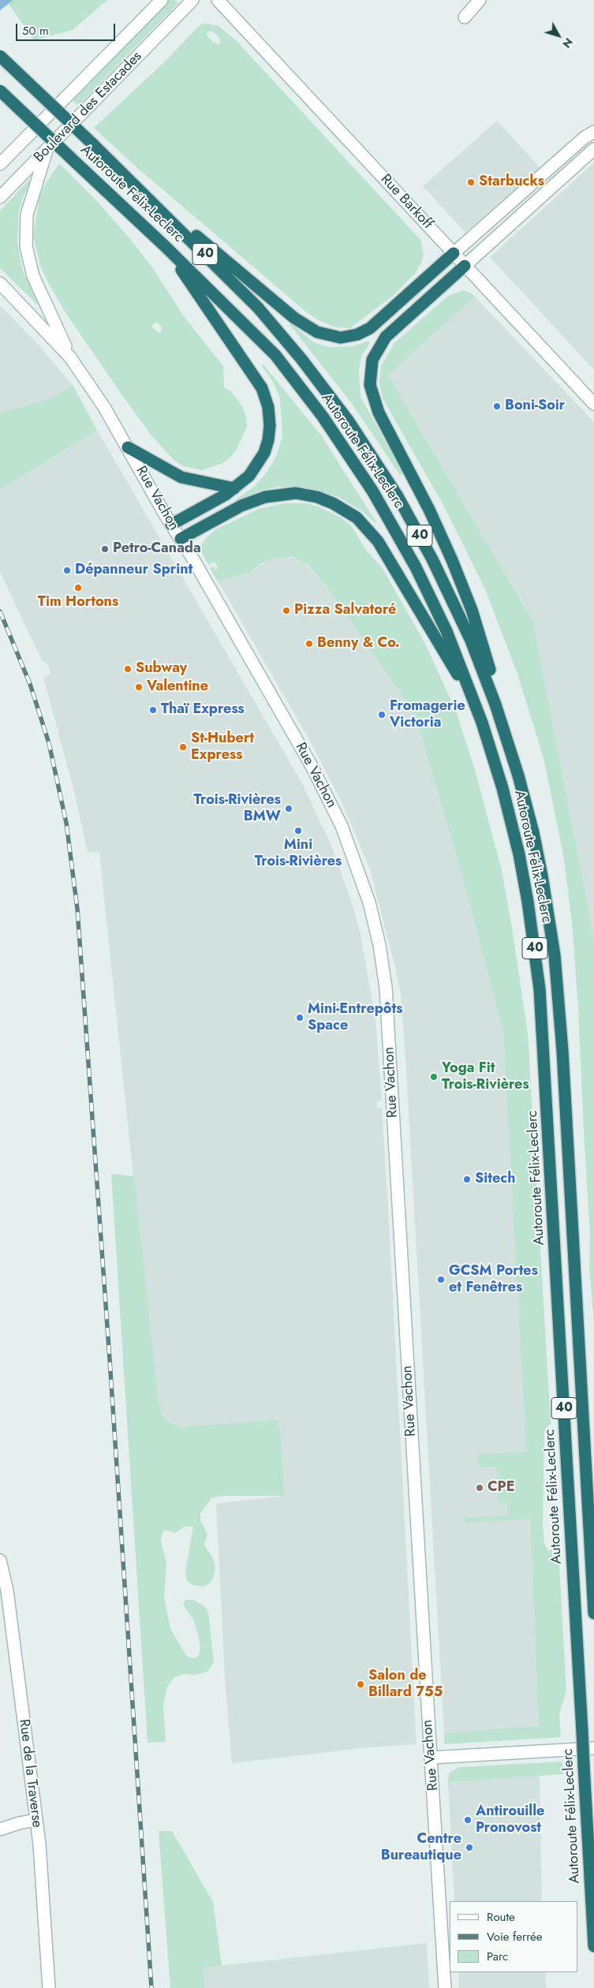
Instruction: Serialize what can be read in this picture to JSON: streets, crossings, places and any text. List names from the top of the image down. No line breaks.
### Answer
{"streets":{"highway":["Autoroute Félix-Leclerc","40"],"street":["Boulevard des Estacades","Rue Barkoff","Rue Vachon","Rue de la Traverse"]},"places":["Starbucks","Boni-Soir","Petro-Canada","Dépanneur Sprint","Tim Hortons","Pizza Salvatoré","Benny & Co.","Subway","Valentine","Thaï Express","Fromagerie Victoria","St-Hubert Express","Trois-Rivières BMW","Mini Trois-Rivières","Mini-Entrepôts Space","Yoga Fit Trois-Rivières","Sitech","GCSM Portes et Fenêtres","CPE","Salon de Billard 755","Antirouille Pronovost","Centre Bureautique"],"legend":["Route","Voie ferrée","Parc"],"scale_bar":"50 m","north":"bottom right"}
